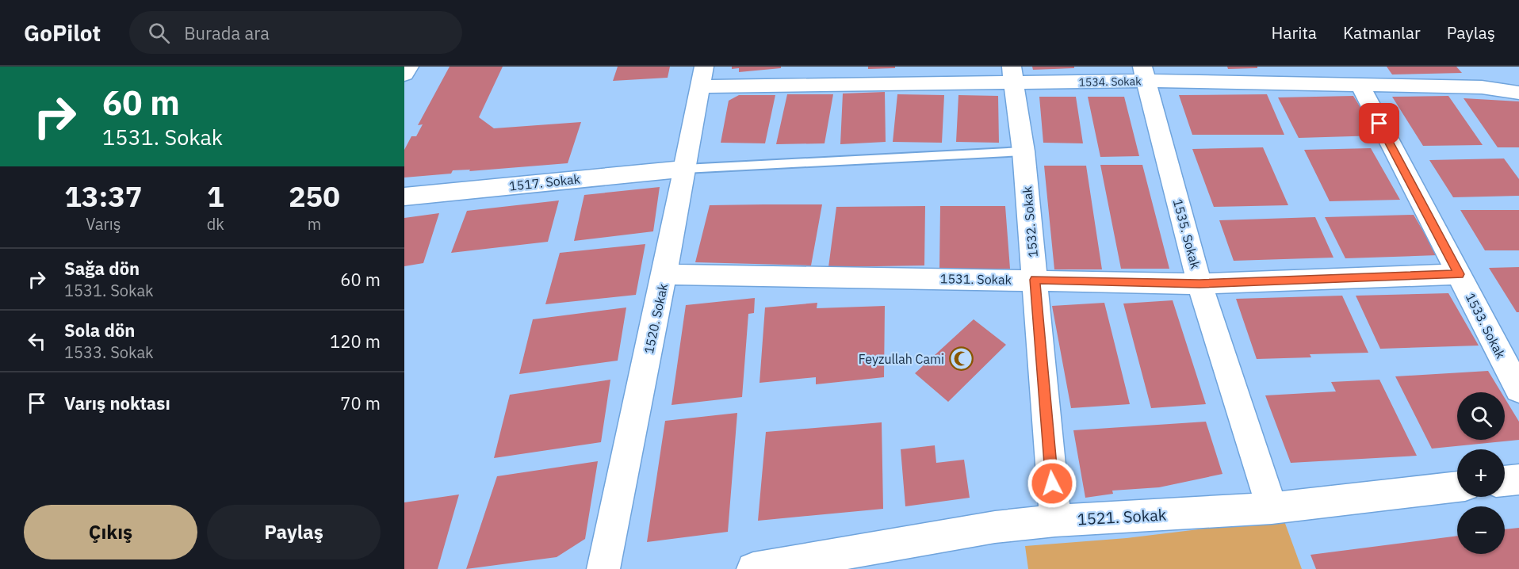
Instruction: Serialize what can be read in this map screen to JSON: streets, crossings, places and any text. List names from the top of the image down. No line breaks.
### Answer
{"streets":{"street":["1534. Sokak","1517. Sokak","1532. Sokak","1535. Sokak","1531. Sokak","1520. Sokak","1533. Sokak","1521. Sokak"]},"crossings":[["1534. Sokak","1532. Sokak"],["1534. Sokak","1535. Sokak"],["1534. Sokak","1520. Sokak"],["1534. Sokak","1533. Sokak"],["1517. Sokak","1520. Sokak"],["1532. Sokak","1531. Sokak"],["1532. Sokak","1521. Sokak"],["1535. Sokak","1531. Sokak"],["1535. Sokak","1521. Sokak"],["1531. Sokak","1520. Sokak"],["1531. Sokak","1533. Sokak"]],"places":{"mosque":["Feyzullah Cami"]},"page":{"header":"GoPilot","search":"Burada ara","nav":["Harita","Katmanlar","Paylaş"],"turn":["60 m","1531. Sokak"],"eta":["13:37","Varış","1","dk","250","m"],"list":[{"name":"Sağa dön","note":"1531. Sokak","value":"60 m"},{"name":"Sola dön","note":"1533. Sokak","value":"120 m"},{"name":"Varış noktası","value":"70 m"}],"map_buttons":["+","−"],"buttons":["Çıkış","Paylaş"]}}
